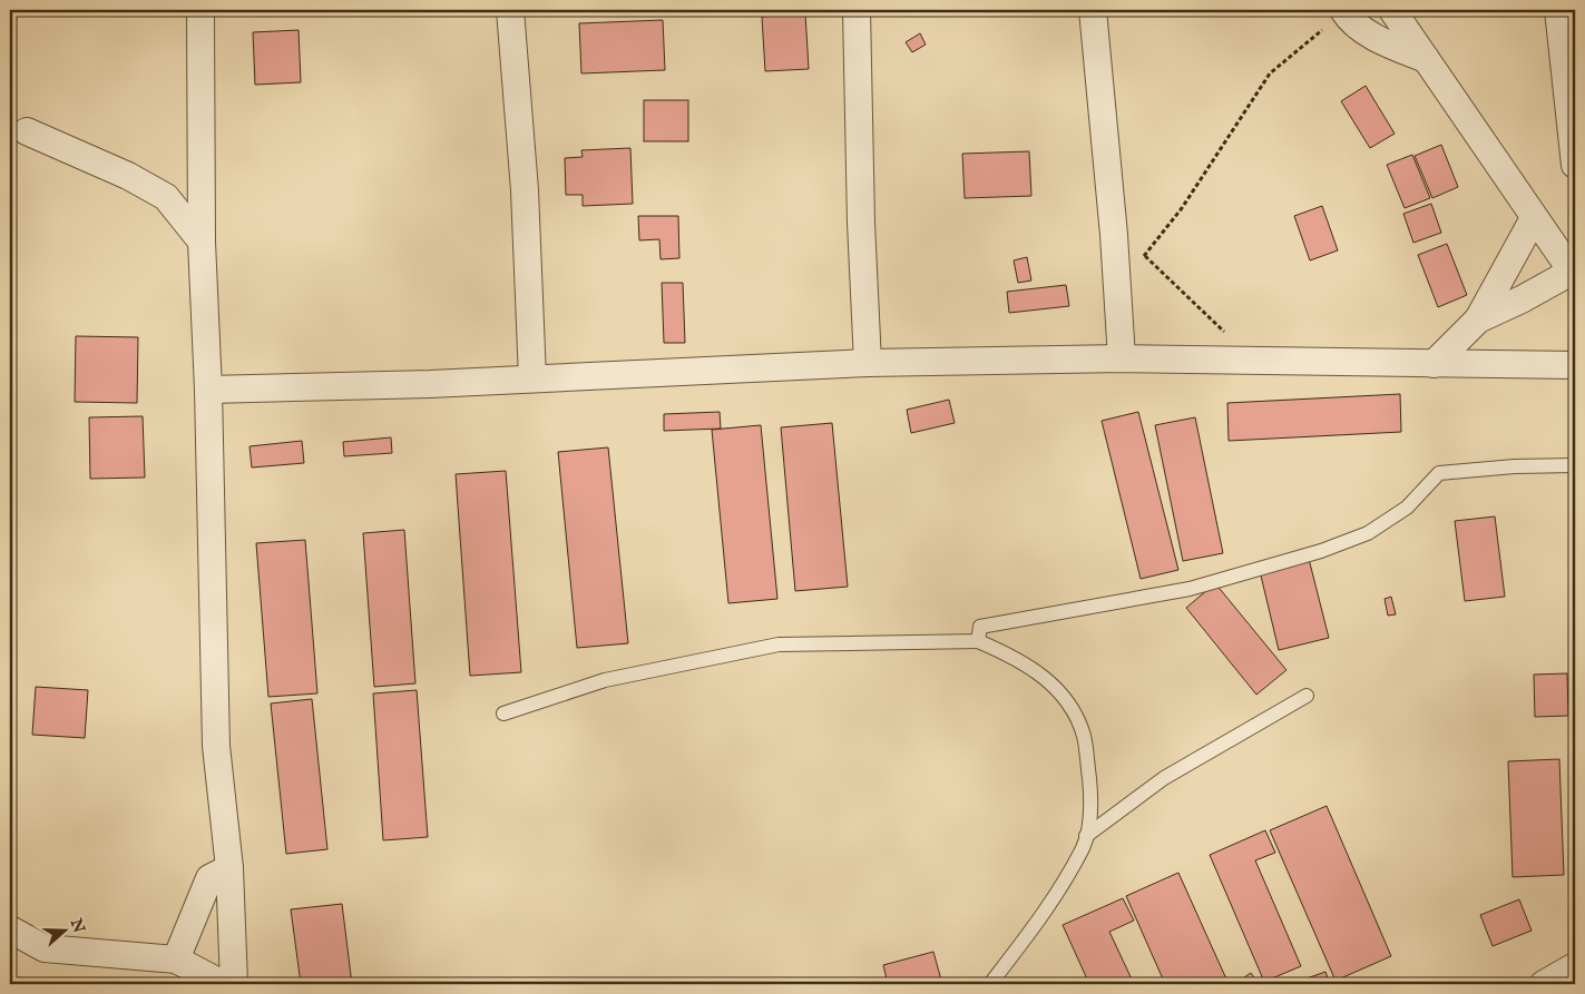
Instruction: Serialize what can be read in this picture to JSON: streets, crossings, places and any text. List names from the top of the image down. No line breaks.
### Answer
{"north":"right"}
